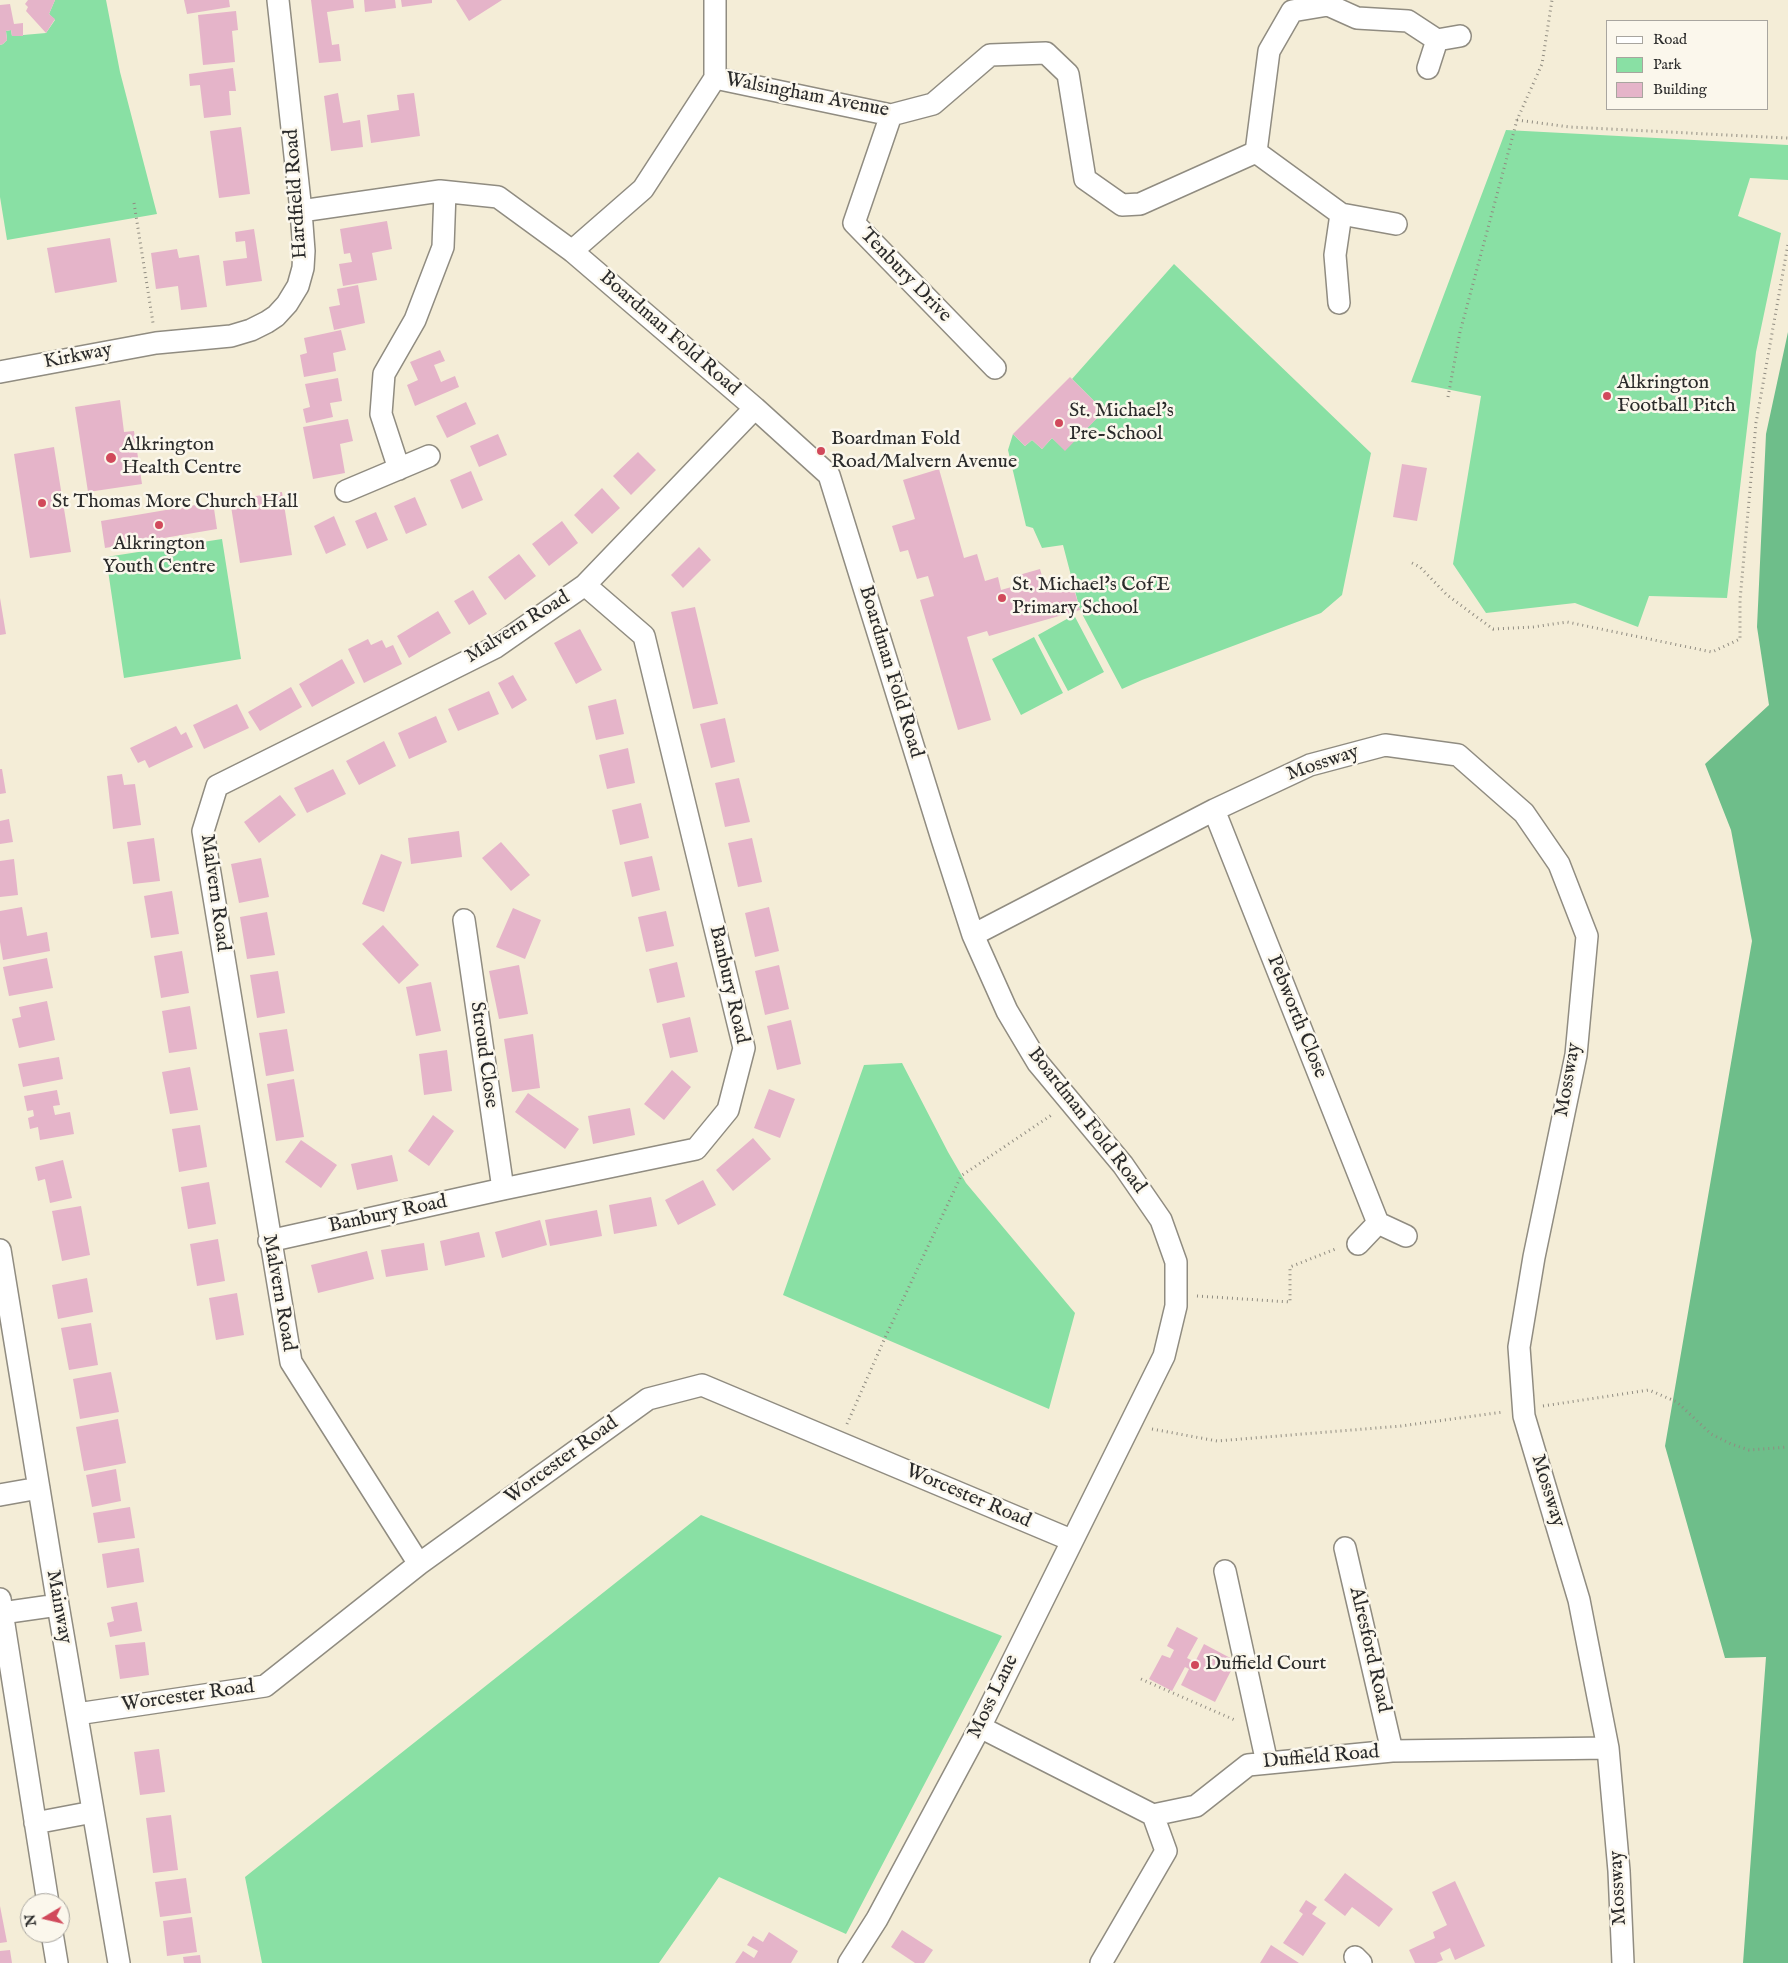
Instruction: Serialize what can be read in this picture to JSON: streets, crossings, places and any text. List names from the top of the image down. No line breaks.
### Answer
{"streets":{"street":["Walsingham Avenue","Hardfield Road","Tenbury Drive","Boardman Fold Road","Kirkway","Malvern Road","Mossway","Banbury Road","Pebworth Close","Stroud Close","Worcester Road","Mainway","Alresford Road","Moss Lane","Duffield Road"]},"crossings":[["Walsingham Avenue","Tenbury Drive"],["Hardfield Road","Boardman Fold Road"],["Hardfield Road","Kirkway"],["Boardman Fold Road","Malvern Road"],["Boardman Fold Road","Mossway"],["Boardman Fold Road","Moss Lane"],["Malvern Road","Banbury Road"],["Malvern Road","Worcester Road"],["Mossway","Pebworth Close"],["Mossway","Duffield Road"],["Banbury Road","Stroud Close"],["Worcester Road","Mainway"],["Worcester Road","Moss Lane"],["Alresford Road","Duffield Road"]],"places":["Alkrington Football Pitch","St. Michael's Pre-School","Boardman Fold Road/Malvern Avenue","Alkrington Health Centre","St Thomas More Church Hall","Alkrington Youth Centre","St. Michael's CofE Primary School","Duffield Court"],"legend":["Road","Park","Building"],"north":"left"}
